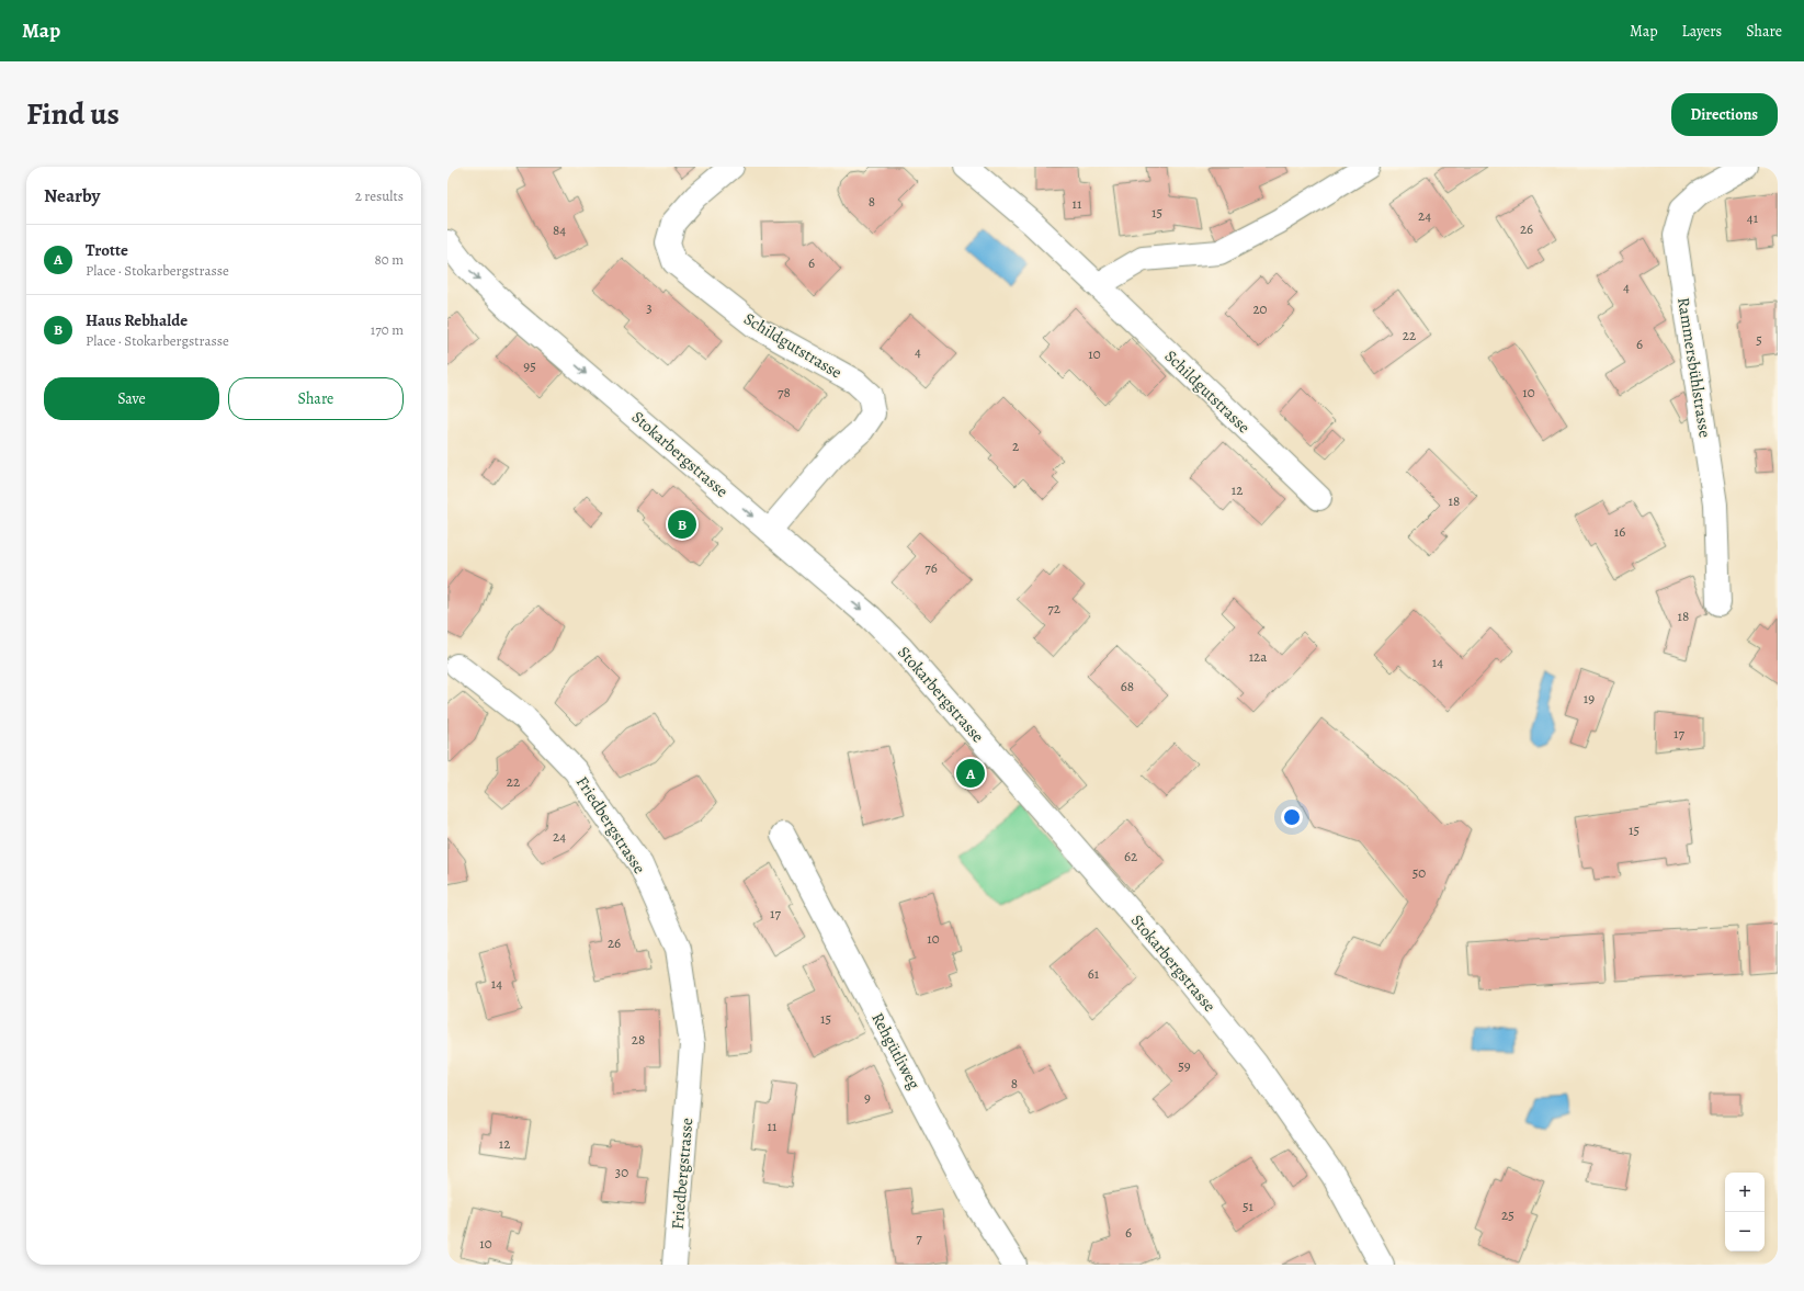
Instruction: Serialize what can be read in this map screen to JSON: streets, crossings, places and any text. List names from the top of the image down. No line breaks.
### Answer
{"streets":{"street":["Schildgutstrasse","Rammersbühlstrasse","Stokarbergstrasse","Friedbergstrasse","Rehgütliweg"]},"crossings":[["Schildgutstrasse","Stokarbergstrasse"]],"one_way":["Stokarbergstrasse"],"house_numbers":["8","11","15","24","41","26","84","6","4","3","20","22","5","6","4","10","95","78","10","2","12","18","16","76","72","18","12a","14","68","19","17","22","15","24","62","50","17","10","26","61","14","15","28","59","8","9","11","12","30","51","25","6","7","10"],"page":{"header":"Map","nav":["Map","Layers","Share"],"title":"Find us","buttons":["Directions",["Save","Share"]],"heading":["Nearby","2 results"],"list":[{"mark":"A","name":"Trotte","note":"Place · Stokarbergstrasse","value":"80 m"},{"mark":"B","name":"Haus Rebhalde","note":"Place · Stokarbergstrasse","value":"170 m"}],"pins":["B","A"],"map_buttons":["+","−"]}}
